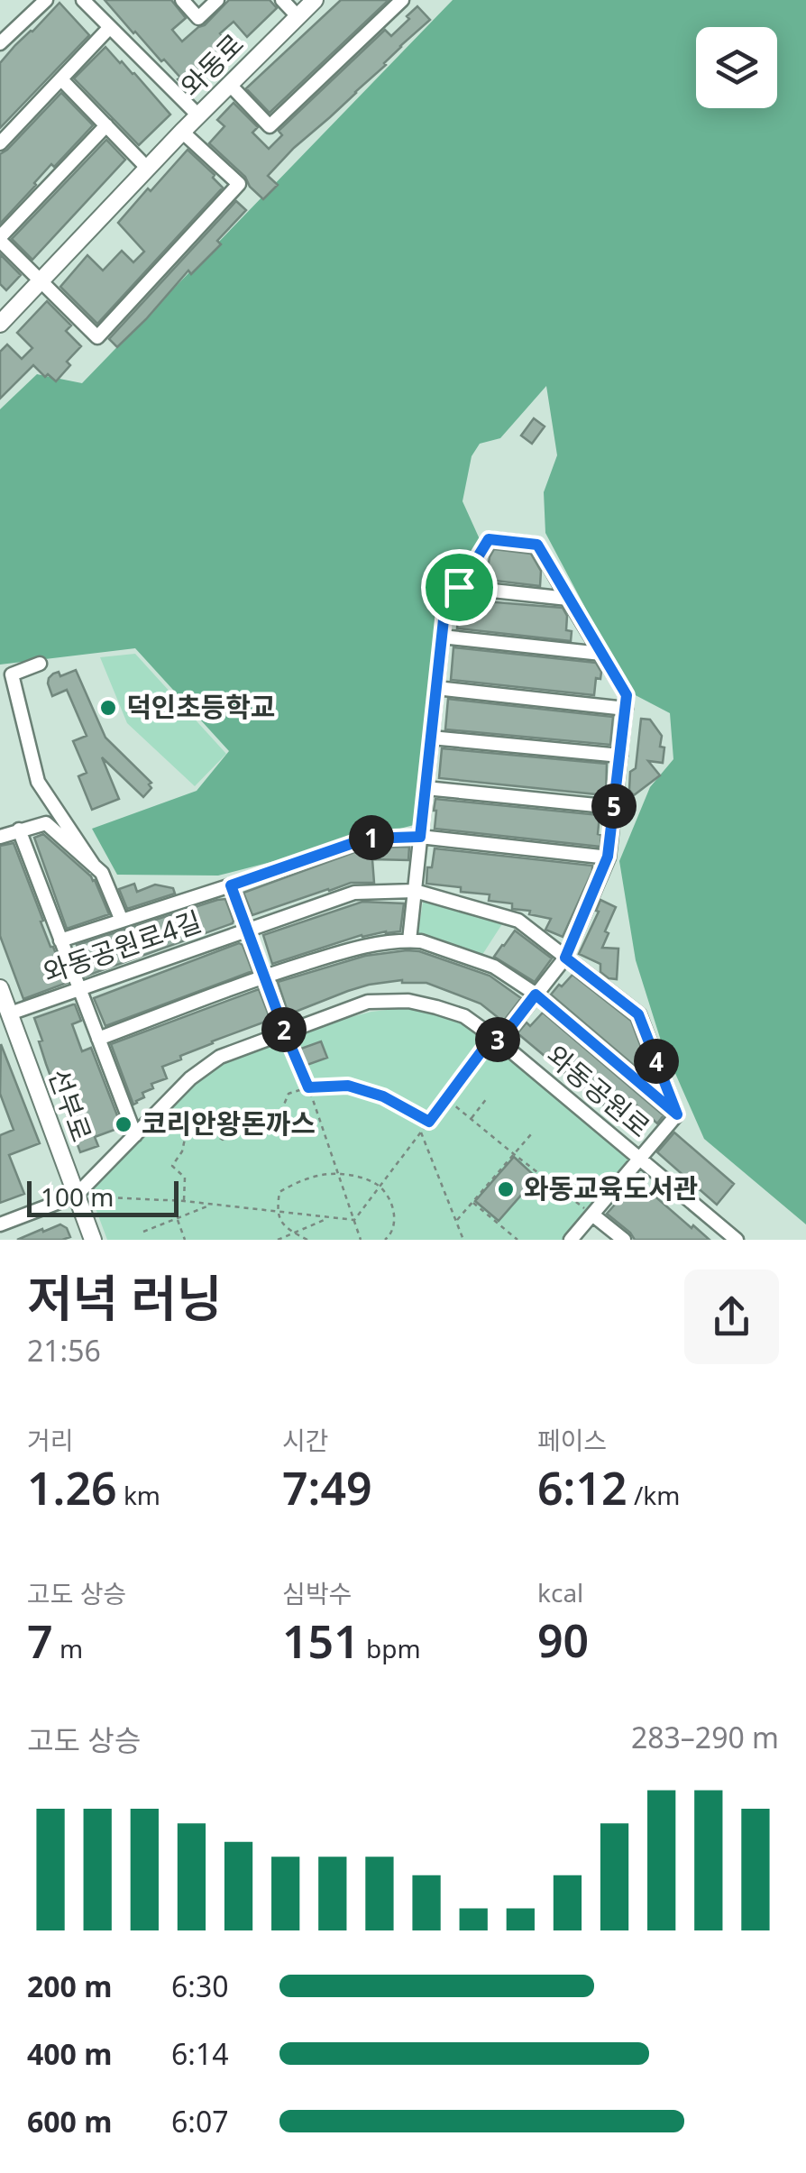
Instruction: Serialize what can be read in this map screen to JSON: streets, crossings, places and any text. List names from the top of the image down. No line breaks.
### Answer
{"streets":{"main road":["와동로","선부로"],"street":["와동공원로4길","와동공원로"]},"crossings":[["와동공원로4길","선부로"],["와동공원로","선부로"]],"places":["덕인초등학교","코리안왕돈까스","와동교육도서관"],"scale_bar":"100 m","page":{"pins":["5","1","2","3","4"],"scale":"100 m","heading":["저녁 러닝","21:56"],"stats":[["거리","1.26 km"],["시간","7:49"],["페이스","6:12 /km"],["고도 상승","7 m"],["심박수","151 bpm"],["kcal","90"]],"chart":["고도 상승","283–290 m"],"list":[{"name":"200 m","note":"6:30"},{"name":"400 m","note":"6:14"},{"name":"600 m","note":"6:07"}]}}
